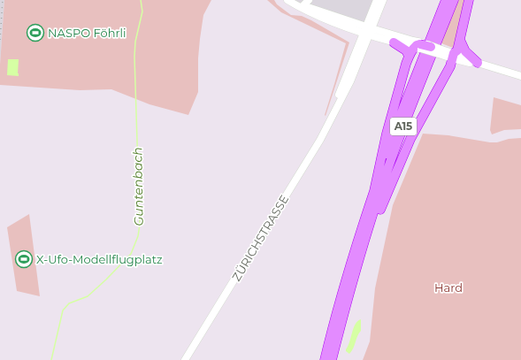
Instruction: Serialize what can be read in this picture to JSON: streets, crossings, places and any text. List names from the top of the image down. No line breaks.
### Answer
{"streets":{"highway":["A15"],"main road":["ZÜRICHSTRASSE"]},"water":["Guntenbach"],"parks":["Hard"],"places":{"sports":["NASPO Föhrli","X-Ufo-Modellflugplatz"]}}
